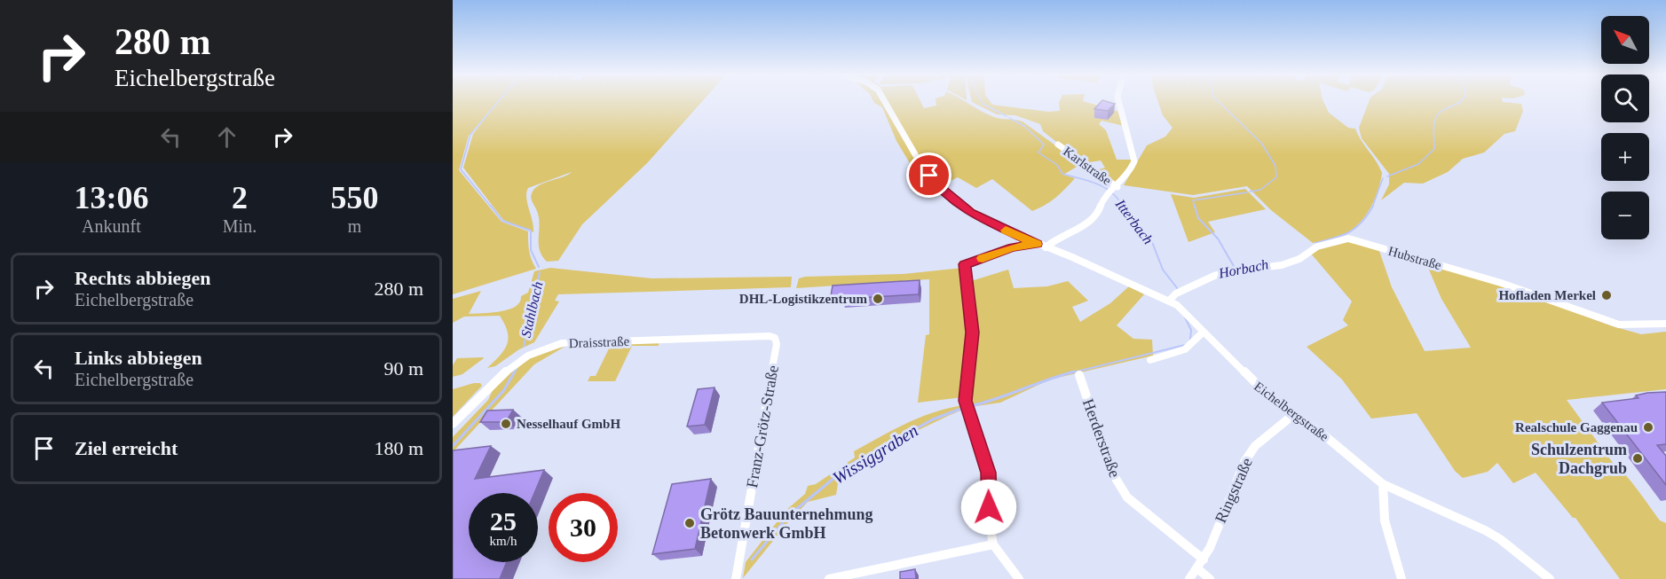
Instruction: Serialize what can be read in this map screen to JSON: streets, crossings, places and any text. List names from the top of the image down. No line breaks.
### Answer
{"streets":{"street":["Karlstraße","Hubstraße","Draisstraße","Eichelbergstraße","Franz-Grötz-Straße","Herderstraße","Ringstraße"]},"crossings":[["Karlstraße","Eichelbergstraße"],["Hubstraße","Eichelbergstraße"],["Draisstraße","Franz-Grötz-Straße"],["Eichelbergstraße","Ringstraße"],["Herderstraße","Ringstraße"]],"water":["Itterbach","Horbach","Stahlbach","Wissiggraben"],"places":["Hofladen Merkel","DHL-Logistikzentrum","Nesselhauf GmbH","Realschule Gaggenau","Schulzentrum Dachgrub","Grötz Bauunternehmung Betonwerk GmbH"],"north":"top left","page":{"turn":["280 m","Eichelbergstraße"],"map_buttons":["+","−"],"eta":["13:06","Ankunft","2","Min.","550","m"],"list":[{"name":"Rechts abbiegen","note":"Eichelbergstraße","value":"280 m"},{"name":"Links abbiegen","note":"Eichelbergstraße","value":"90 m"},{"name":"Ziel erreicht","value":"180 m"}],"speed":"25 km/h","limit":"30"}}
